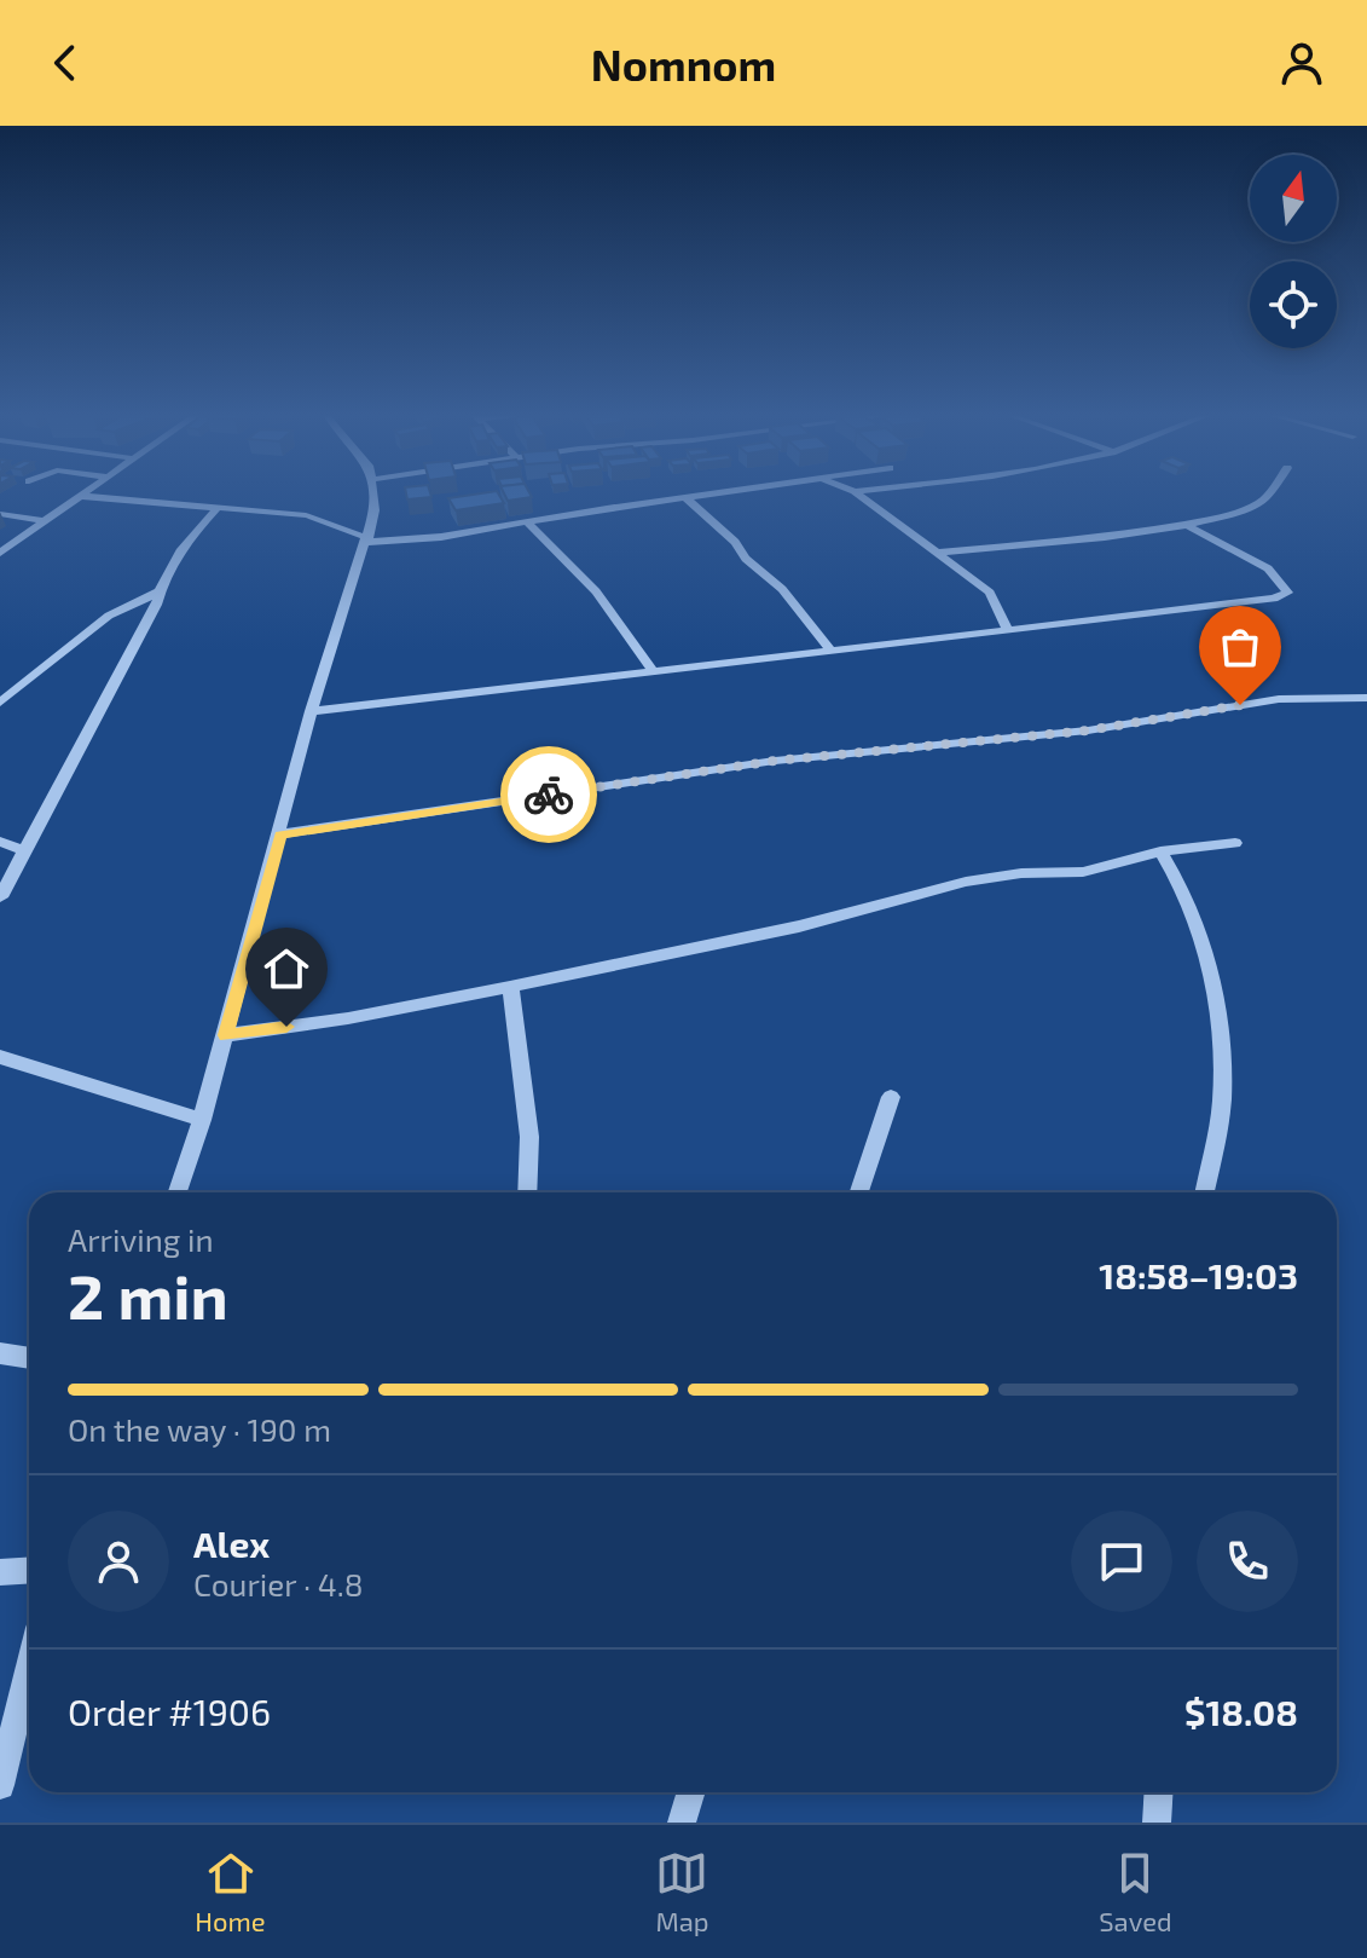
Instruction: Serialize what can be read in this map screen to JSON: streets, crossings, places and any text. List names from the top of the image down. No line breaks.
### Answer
{"north":"top","page":{"header":"Nomnom","heading":["2 min","Arriving in","18:58–19:03"],"panel":["Alex","Courier · 4.8","Order #1906","$18.08"],"bar":"On the way · 190 m","tabs":["Home","Map","Saved"]}}
